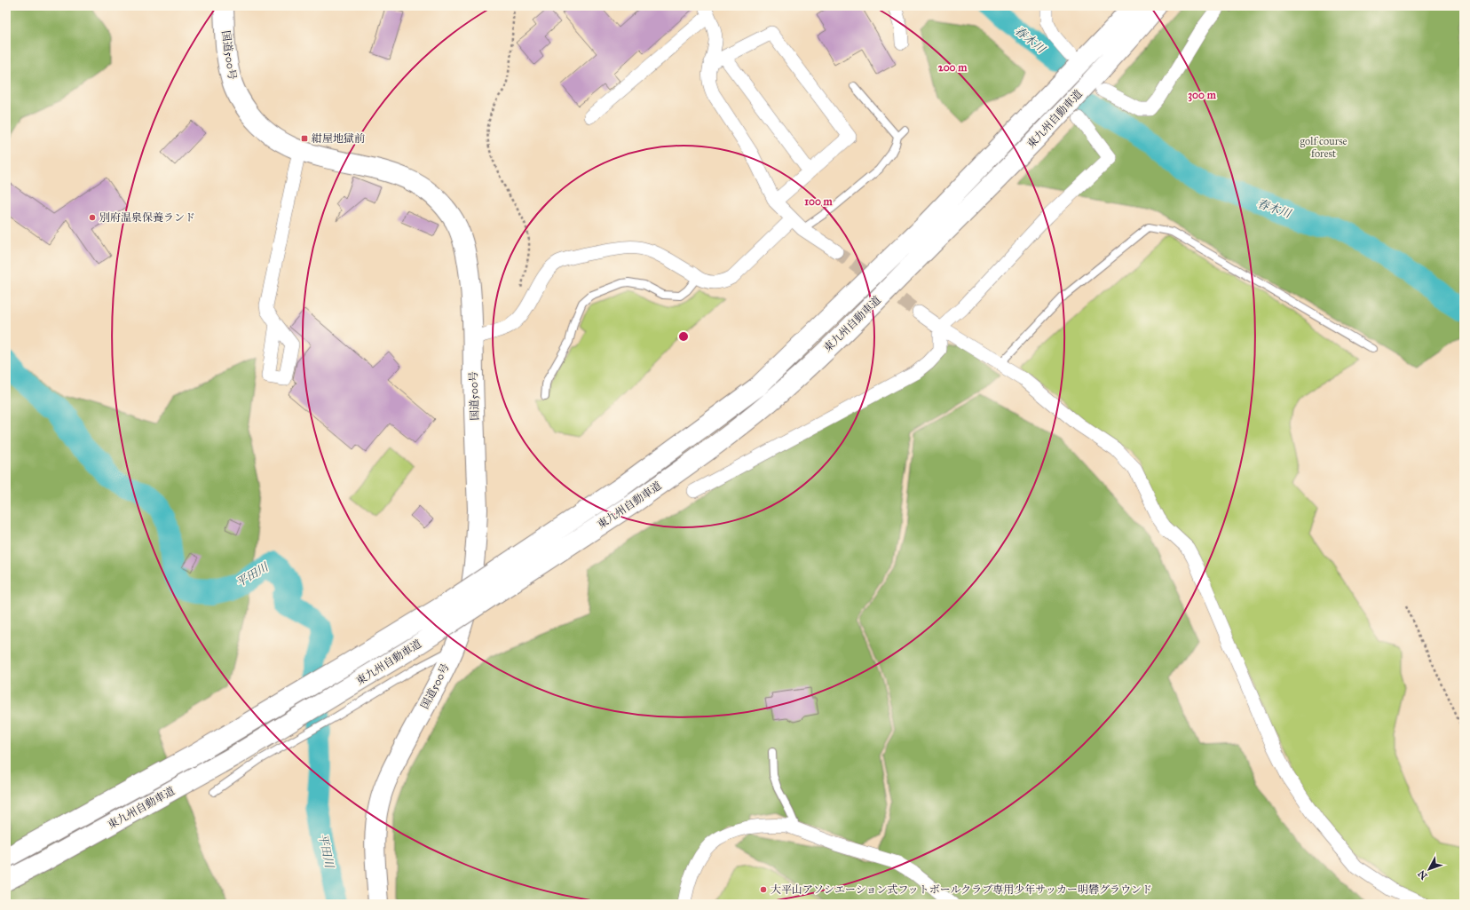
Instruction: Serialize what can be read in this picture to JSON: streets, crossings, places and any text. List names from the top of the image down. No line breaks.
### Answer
{"streets":{"highway":["国道500号","東九州自動車道"]},"water":["春木川","平田川"],"parks":["golf course forest"],"places":{"transit":["紺屋地獄前"],"other":["別府温泉保養ランド","大平山アソシエーション式フットボールクラブ専用少年サッカー明礬グラウンド"]},"north":"bottom left","rings":["200 m","300 m","100 m"]}
